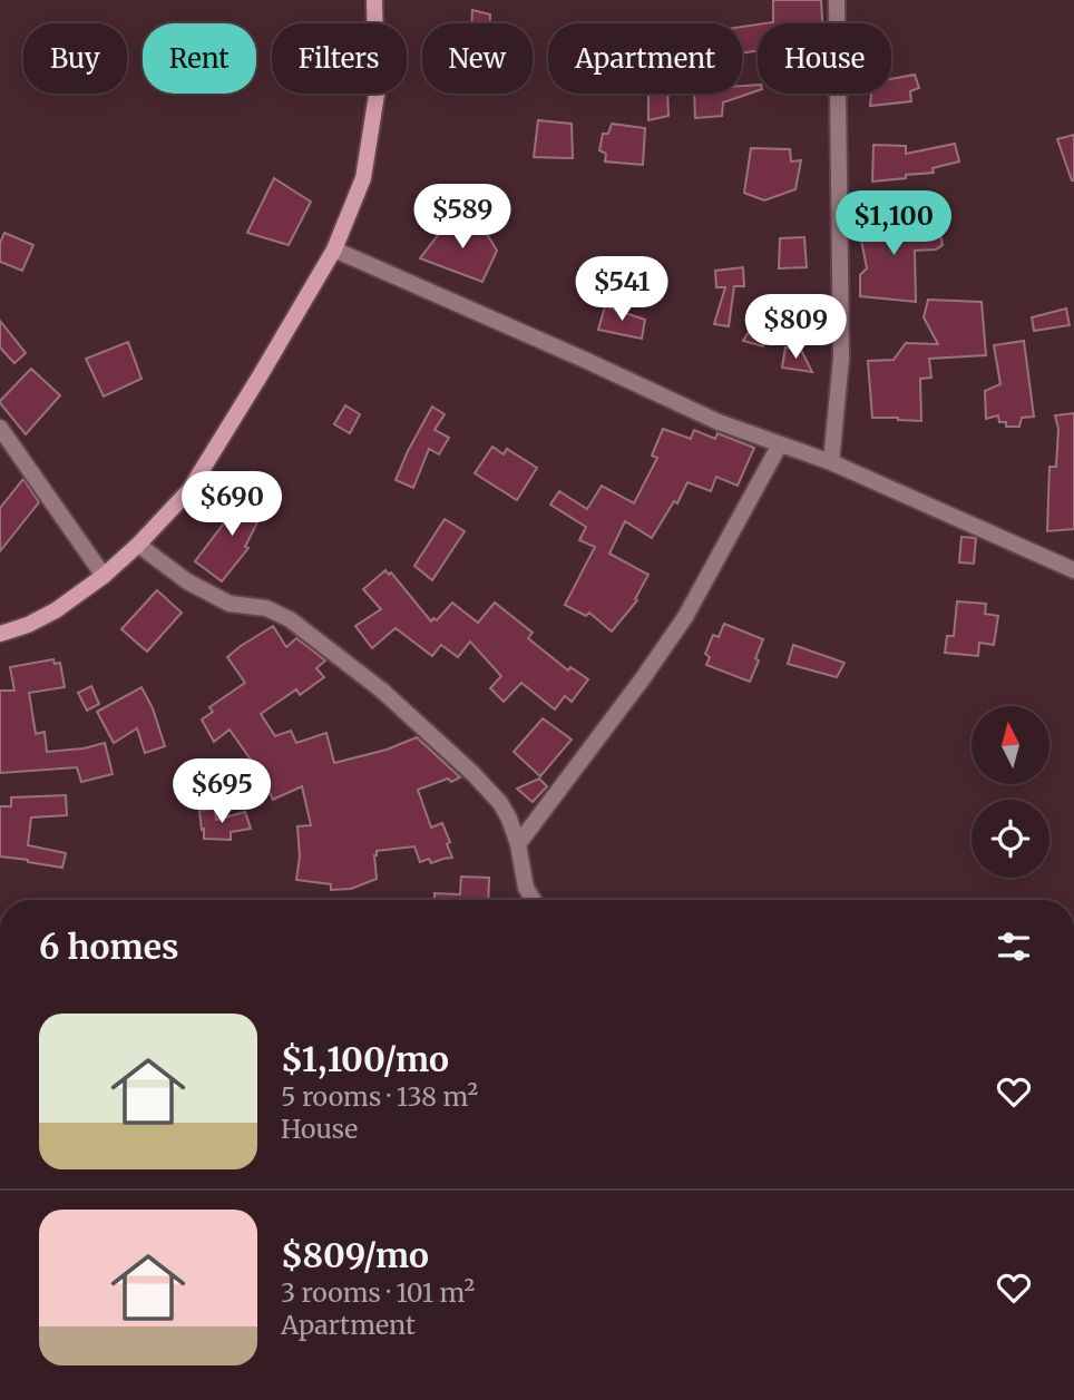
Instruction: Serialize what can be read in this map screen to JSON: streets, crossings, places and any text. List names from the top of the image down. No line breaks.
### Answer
{"north":"top","page":{"chip":["Buy","Rent","Filters","New","Apartment","House"],"price":["$589","$1,100","$541","$809","$690","$695"],"heading":"6 homes","list":[{"name":"$1,100/mo","note":"5 rooms · 138 m² · House"},{"name":"$809/mo","note":"3 rooms · 101 m² · Apartment"}]}}
